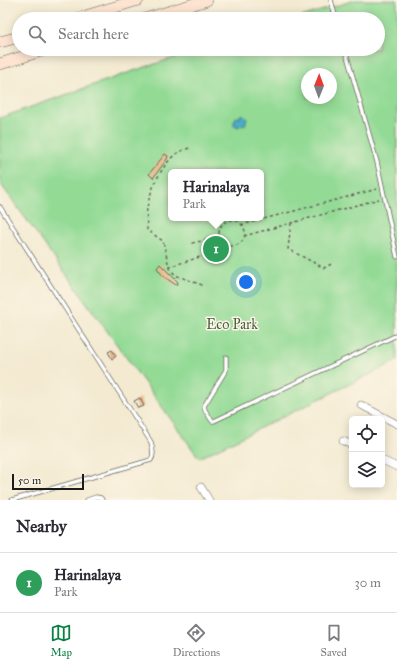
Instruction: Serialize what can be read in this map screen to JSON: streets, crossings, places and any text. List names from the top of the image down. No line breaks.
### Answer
{"parks":["Eco Park"],"scale_bar":"50 m","north":"top","page":{"search":"Search here","popup":["Harinalaya","Park"],"pins":"1","scale":"50 m","heading":"Nearby","list":[{"mark":"1","name":"Harinalaya","note":"Park","value":"30 m"}],"nav":["Map","Directions","Saved"]}}
